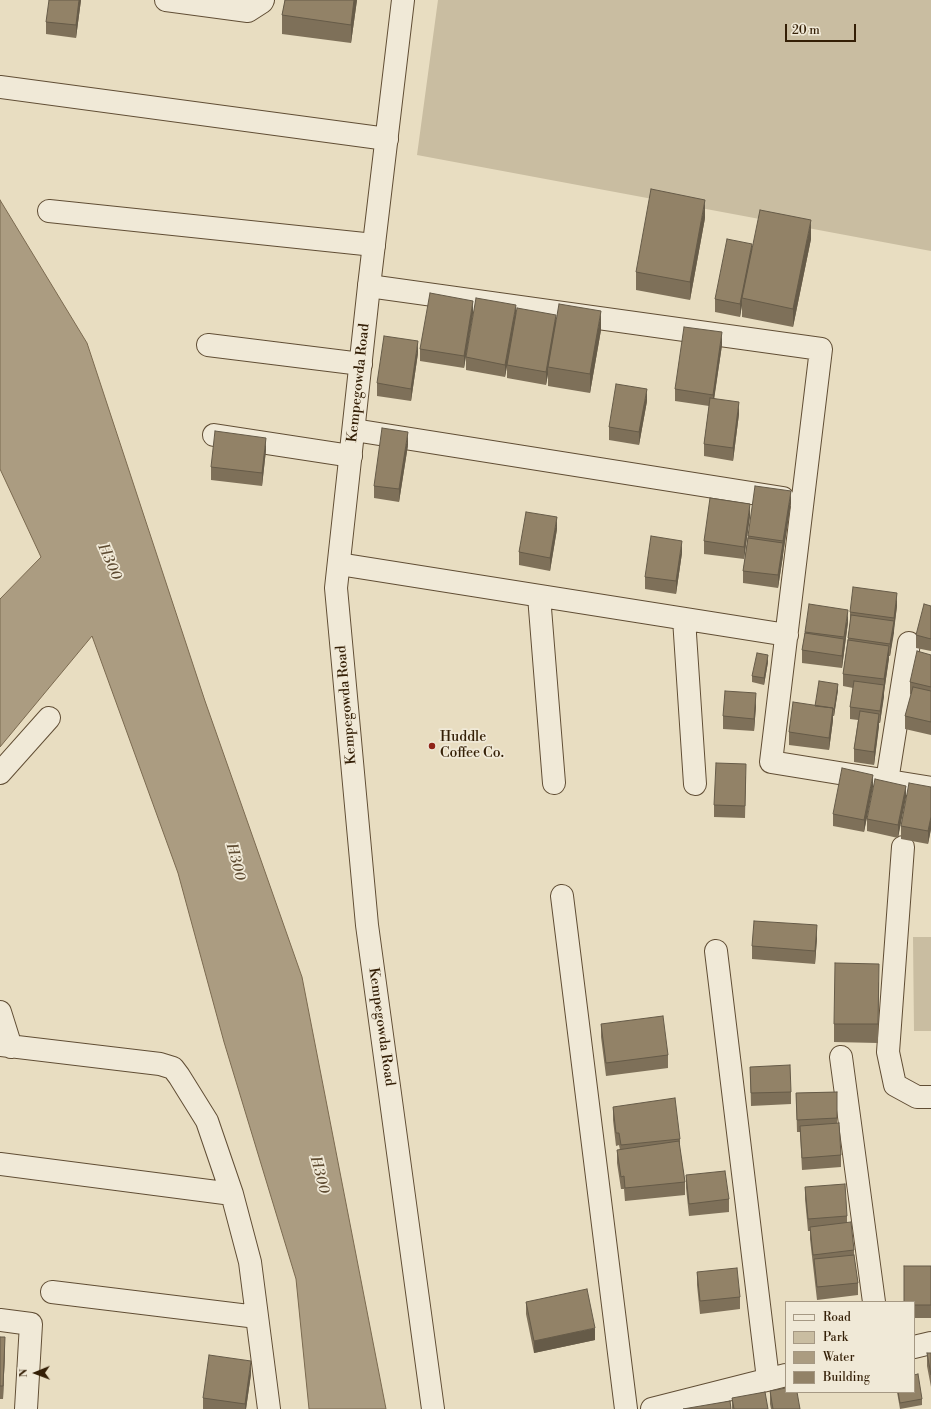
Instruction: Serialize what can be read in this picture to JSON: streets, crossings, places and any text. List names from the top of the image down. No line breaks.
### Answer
{"streets":{"street":["Kempegowda Road"]},"water":["H300"],"places":["Huddle Coffee Co."],"legend":["Road","Park","Water","Building"],"scale_bar":"20 m","north":"left"}
